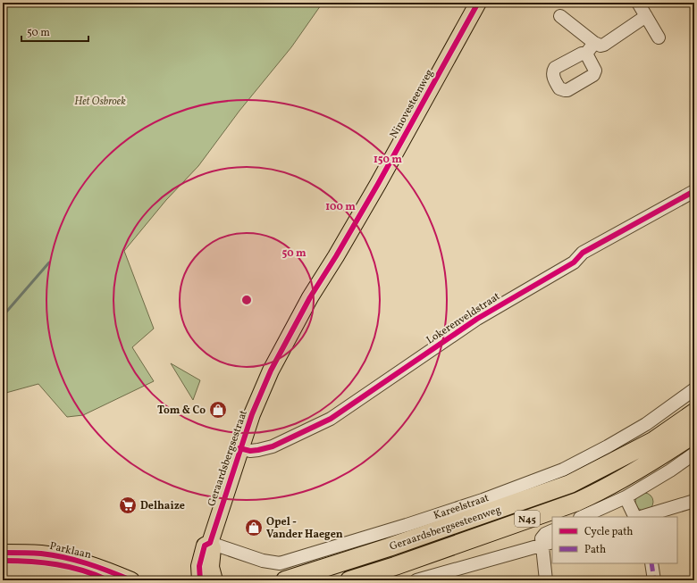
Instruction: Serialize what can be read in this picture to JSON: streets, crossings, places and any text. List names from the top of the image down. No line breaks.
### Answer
{"streets":{"highway":["N45","Geraardsbergsesteenweg"],"main road":["Ninovesteenweg","Geraardsbergsestraat","Parklaan"],"street":["Lokerenveldstraat","Kareelstraat"]},"crossings":[["Ninovesteenweg","Geraardsbergsestraat"],["Lokerenveldstraat","Geraardsbergsestraat"],["Geraardsbergsestraat","Kareelstraat"]],"parks":["Het Osbroek"],"places":{"shop":["Tom & Co","Opel - Vander Haegen"],"supermarket":["Delhaize"]},"legend":["Cycle path","Path"],"scale_bar":"50 m","rings":["150 m","100 m","50 m"]}
